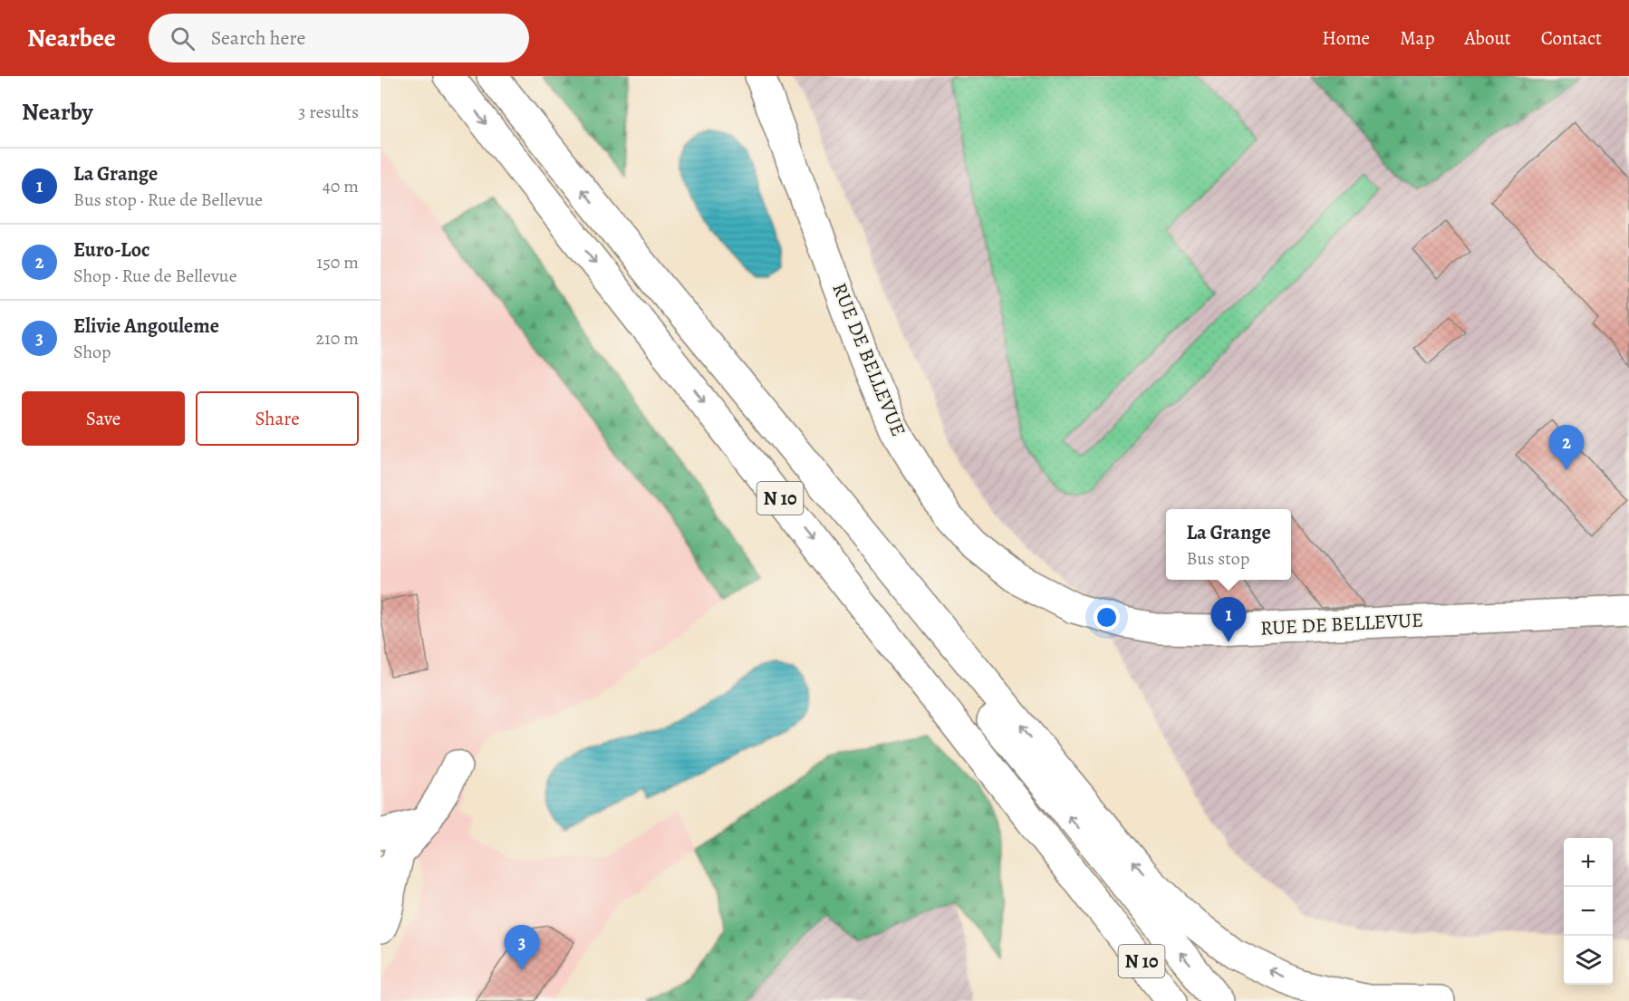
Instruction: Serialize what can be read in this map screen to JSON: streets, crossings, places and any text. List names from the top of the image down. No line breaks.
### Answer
{"streets":{"main road":["RUE DE BELLEVUE","N 10"]},"page":{"header":"Nearbee","search":"Search here","nav":["Home","Map","About","Contact"],"heading":["Nearby","3 results"],"list":[{"mark":"1","name":"La Grange","note":"Bus stop · Rue de Bellevue","value":"40 m"},{"mark":"2","name":"Euro-Loc","note":"Shop · Rue de Bellevue","value":"150 m"},{"mark":"3","name":"Elivie Angouleme","note":"Shop","value":"210 m"}],"buttons":["Save","Share"],"pins":["2","1","3"],"popup":["La Grange","Bus stop"],"map_buttons":["+","−"]}}
